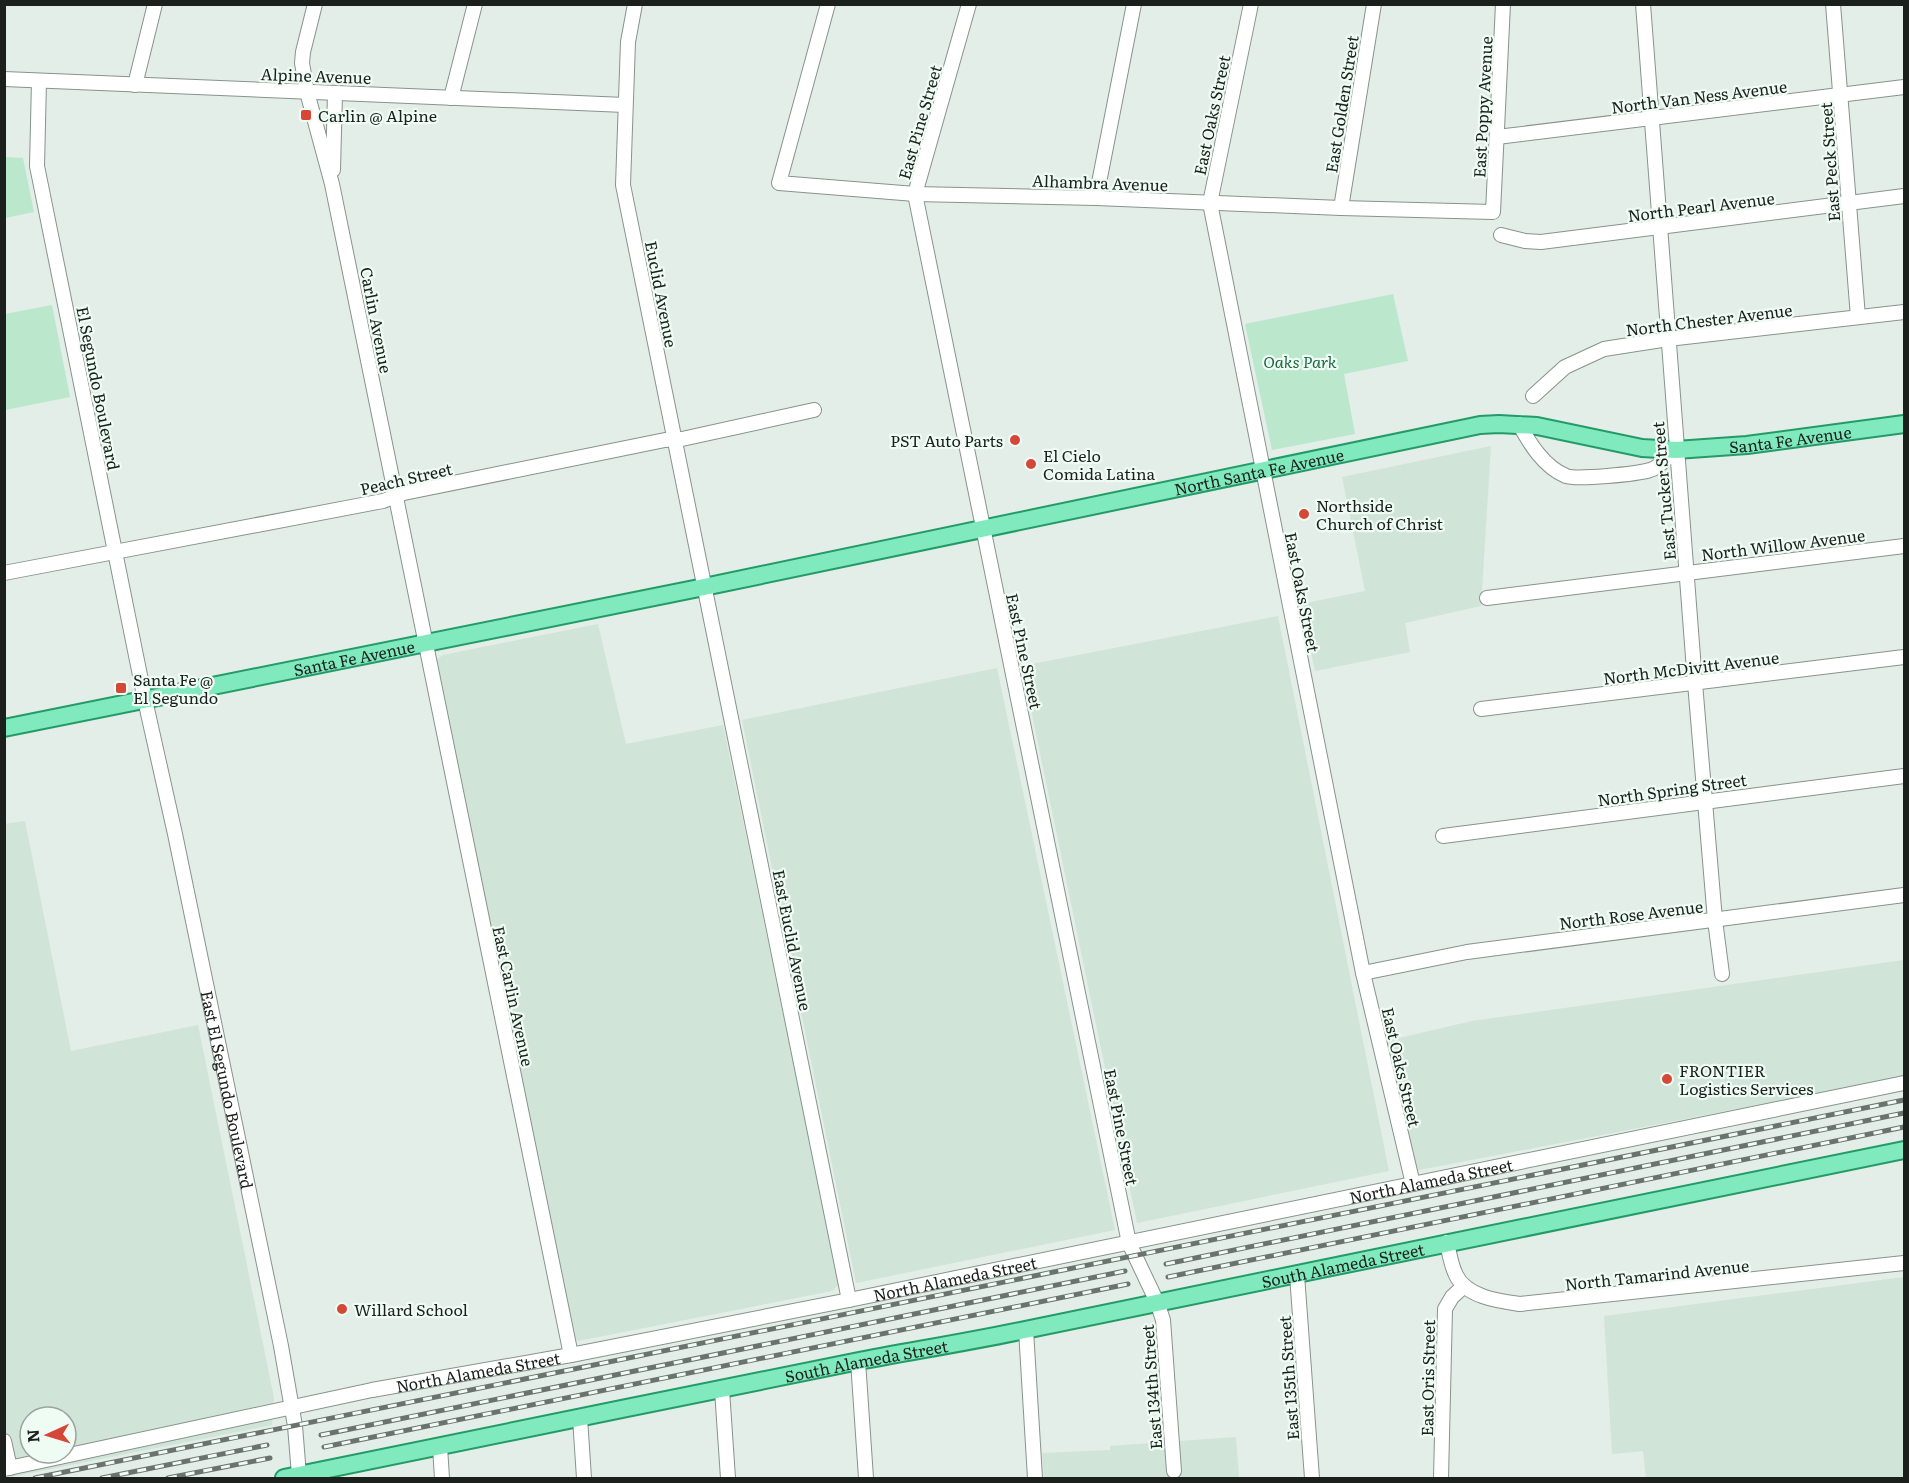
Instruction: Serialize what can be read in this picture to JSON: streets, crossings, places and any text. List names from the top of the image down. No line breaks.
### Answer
{"streets":{"main road":["Santa Fe Avenue","North Santa Fe Avenue","South Alameda Street"],"street":["Alpine Avenue","North Van Ness Avenue","East Golden Street","East Poppy Avenue","East Oaks Street","East Pine Street","East Peck Street","Alhambra Avenue","North Pearl Avenue","Euclid Avenue","North Chester Avenue","Carlin Avenue","El Segundo Boulevard","Peach Street","East Tucker Street","North Willow Avenue","North McDivitt Avenue","North Spring Street","North Rose Avenue","East Euclid Avenue","East Carlin Avenue","East El Segundo Boulevard","North Alameda Street","North Tamarind Avenue","East 135th Street","East Oris Street","East 134th Street"]},"crossings":[["Alpine Avenue","Euclid Avenue"],["Alpine Avenue","Carlin Avenue"],["Alpine Avenue","El Segundo Boulevard"],["North Van Ness Avenue","East Poppy Avenue"],["North Van Ness Avenue","East Peck Street"],["North Van Ness Avenue","East Tucker Street"],["East Golden Street","Alhambra Avenue"],["East Poppy Avenue","Alhambra Avenue"],["East Oaks Street","Alhambra Avenue"],["East Oaks Street","North Santa Fe Avenue"],["East Oaks Street","North Rose Avenue"],["East Oaks Street","North Alameda Street"],["East Pine Street","Alhambra Avenue"],["East Pine Street","North Santa Fe Avenue"],["East Pine Street","North Alameda Street"],["East Pine Street","South Alameda Street"],["East Pine Street","East 134th Street"],["East Peck Street","North Pearl Avenue"],["East Peck Street","North Chester Avenue"],["North Pearl Avenue","East Tucker Street"],["Euclid Avenue","Santa Fe Avenue"],["Euclid Avenue","North Santa Fe Avenue"],["Euclid Avenue","Peach Street"],["Euclid Avenue","East Euclid Avenue"],["North Chester Avenue","East Tucker Street"],["Carlin Avenue","Santa Fe Avenue"],["Carlin Avenue","Peach Street"],["Carlin Avenue","East Carlin Avenue"],["El Segundo Boulevard","Santa Fe Avenue"],["El Segundo Boulevard","Peach Street"],["El Segundo Boulevard","East El Segundo Boulevard"],["Santa Fe Avenue","North Santa Fe Avenue"],["Santa Fe Avenue","East Tucker Street"],["Santa Fe Avenue","East Euclid Avenue"],["Santa Fe Avenue","East Carlin Avenue"],["Santa Fe Avenue","East El Segundo Boulevard"],["North Santa Fe Avenue","East Tucker Street"],["North Santa Fe Avenue","East Euclid Avenue"],["East Tucker Street","North Willow Avenue"],["East Tucker Street","North McDivitt Avenue"],["East Tucker Street","North Spring Street"],["East Tucker Street","North Rose Avenue"],["East Euclid Avenue","North Alameda Street"],["East Carlin Avenue","North Alameda Street"],["East El Segundo Boulevard","North Alameda Street"],["East El Segundo Boulevard","South Alameda Street"],["South Alameda Street","East 135th Street"],["South Alameda Street","East 134th Street"],["North Tamarind Avenue","East Oris Street"]],"parks":["Oaks Park"],"places":{"transit":["Carlin @ Alpine","Santa Fe @ El Segundo"],"other":["PST Auto Parts","El Cielo Comida Latina","Northside Church of Christ","FRONTIER Logistics Services","Willard School"]},"north":"left"}
